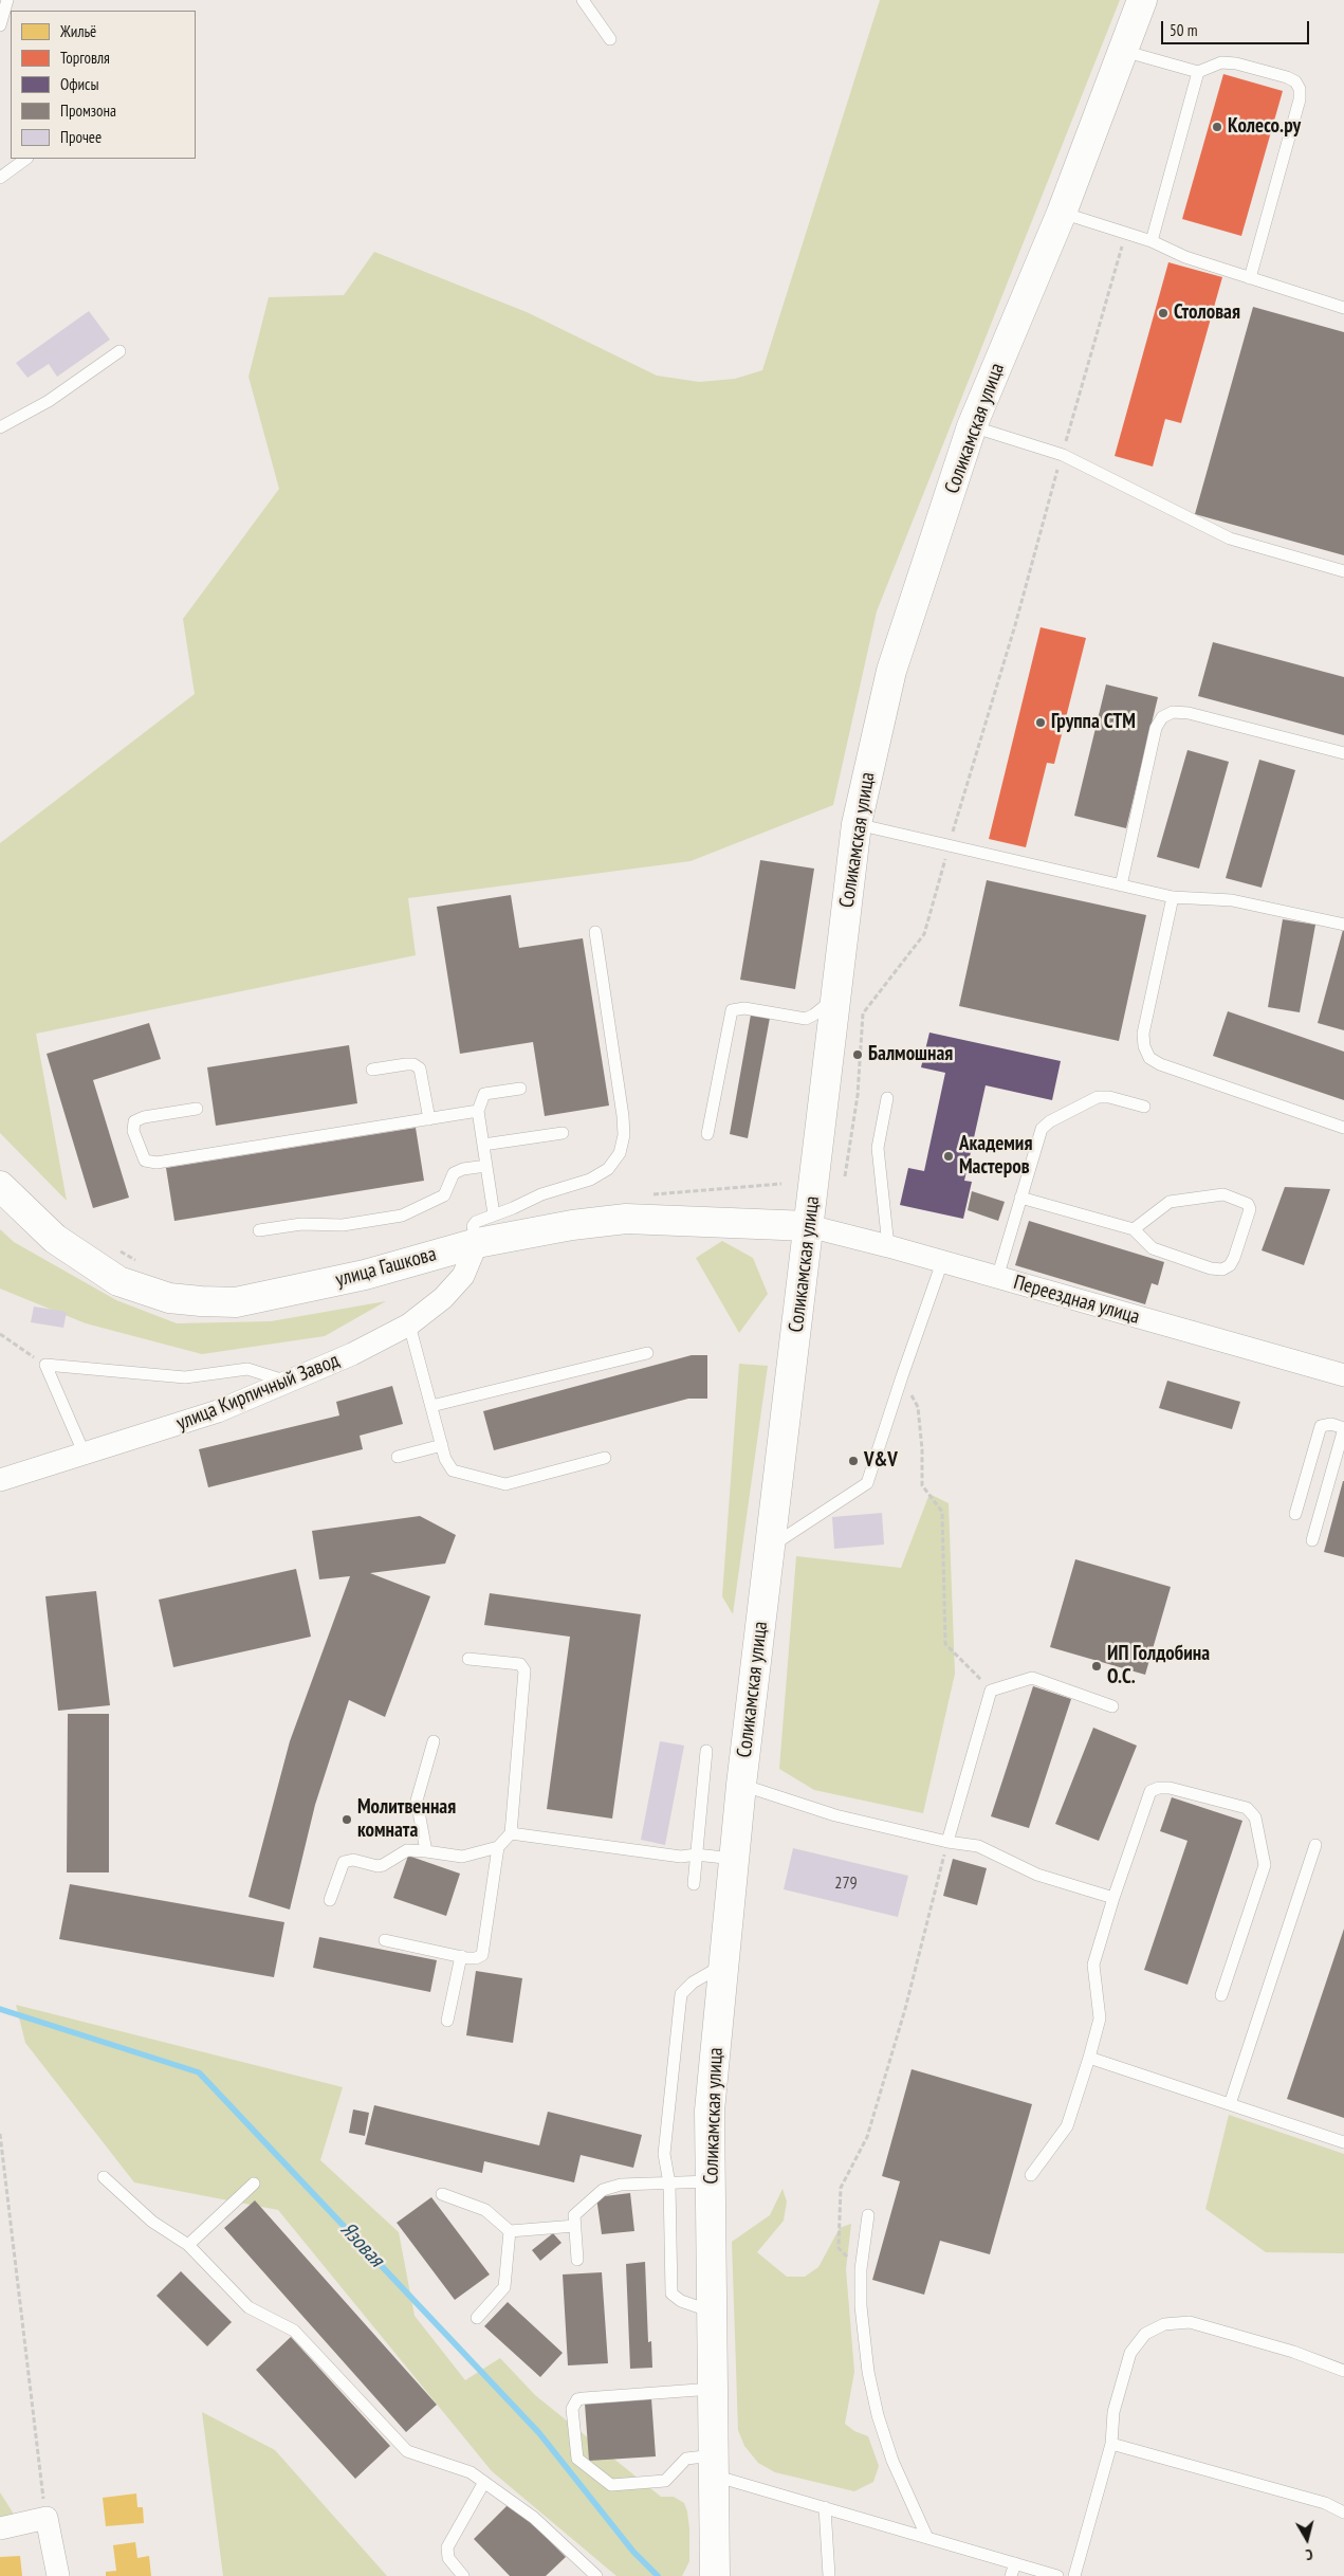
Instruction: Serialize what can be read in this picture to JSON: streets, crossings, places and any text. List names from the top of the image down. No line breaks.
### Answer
{"streets":{"main road":["Соликамская улица","улица Гашкова"],"street":["Переездная улица","улица Кирпичный Завод"]},"crossings":[["Соликамская улица","улица Гашкова"],["Соликамская улица","Переездная улица"],["улица Гашкова","Переездная улица"],["улица Гашкова","улица Кирпичный Завод"]],"water":["Язовая"],"places":["Колесо.ру","Столовая","Группа СТМ","Балмошная","Академия Мастеров","V&V","ИП Голдобина О.С.","Молитвенная комната"],"house_numbers":["279"],"legend":["Жильё","Торговля","Офисы","Промзона","Прочее"],"scale_bar":"50 m","north":"bottom"}
